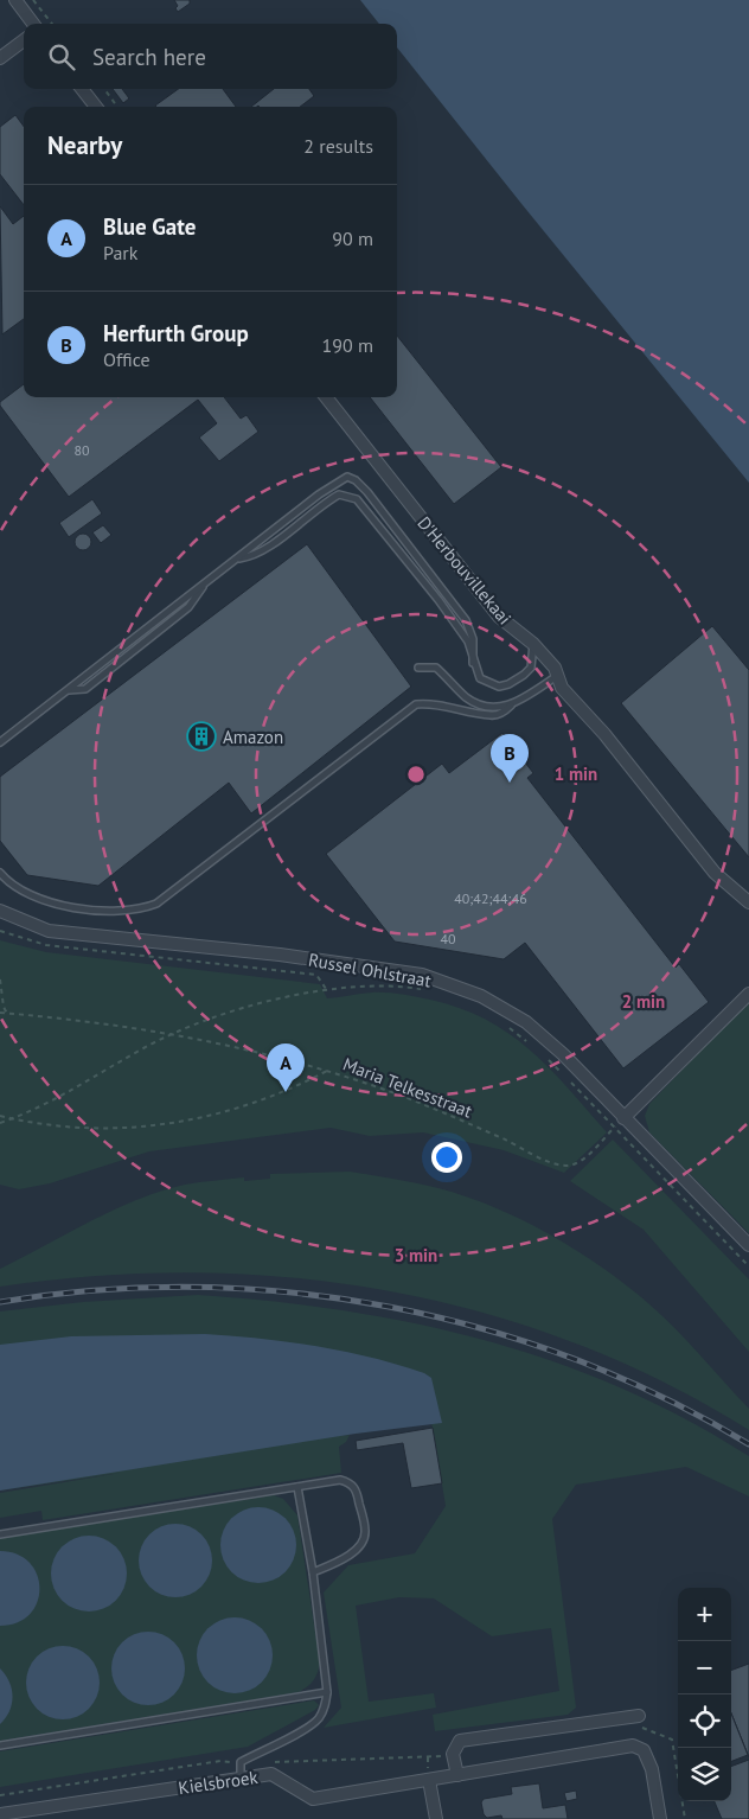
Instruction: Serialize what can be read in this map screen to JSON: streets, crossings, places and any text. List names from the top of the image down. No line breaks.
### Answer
{"streets":{"street":["D'Herbouvillekaai","Russel Ohlstraat","Kielsbroek"],"path":["Maria Telkesstraat"]},"places":{"building":["Amazon"]},"house_numbers":["80","40;42;44;46","40"],"page":{"search":"Search here","heading":["Nearby","2 results"],"list":[{"mark":"A","name":"Blue Gate","note":"Park","value":"90 m"},{"mark":"B","name":"Herfurth Group","note":"Office","value":"190 m"}],"pins":["B","A"],"map_buttons":["+","−"]},"rings":["1 min","2 min","3 min"]}
